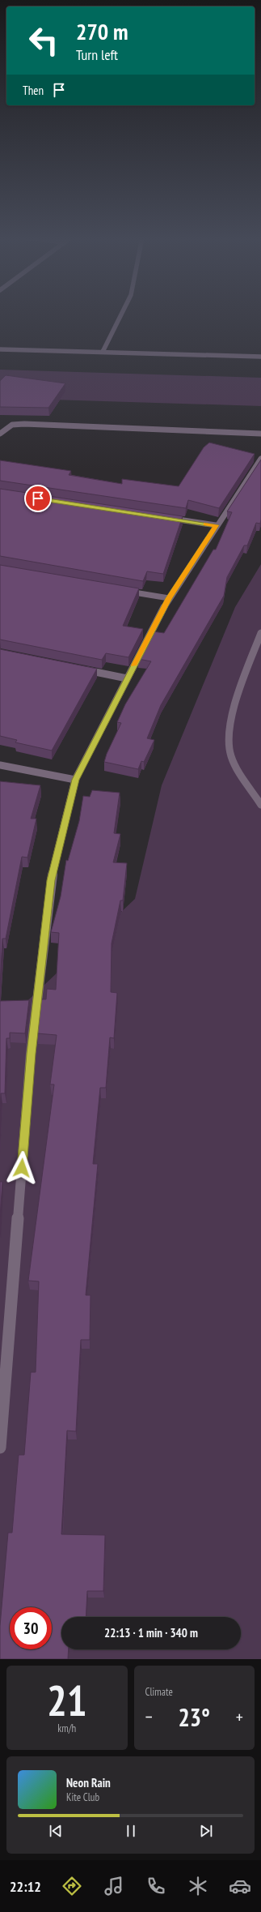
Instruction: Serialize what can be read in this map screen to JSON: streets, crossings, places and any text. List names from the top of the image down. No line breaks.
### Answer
{"page":{"turn":["270 m","Turn left"],"then":"Then","limit":"30","trip":"22:13 · 1 min · 340 m","tile":[["21","km/h"],"Climate"],"heat":["−","23°","+"],"song":["Neon Rain","Kite Club"],"tabs":"22:12"}}
